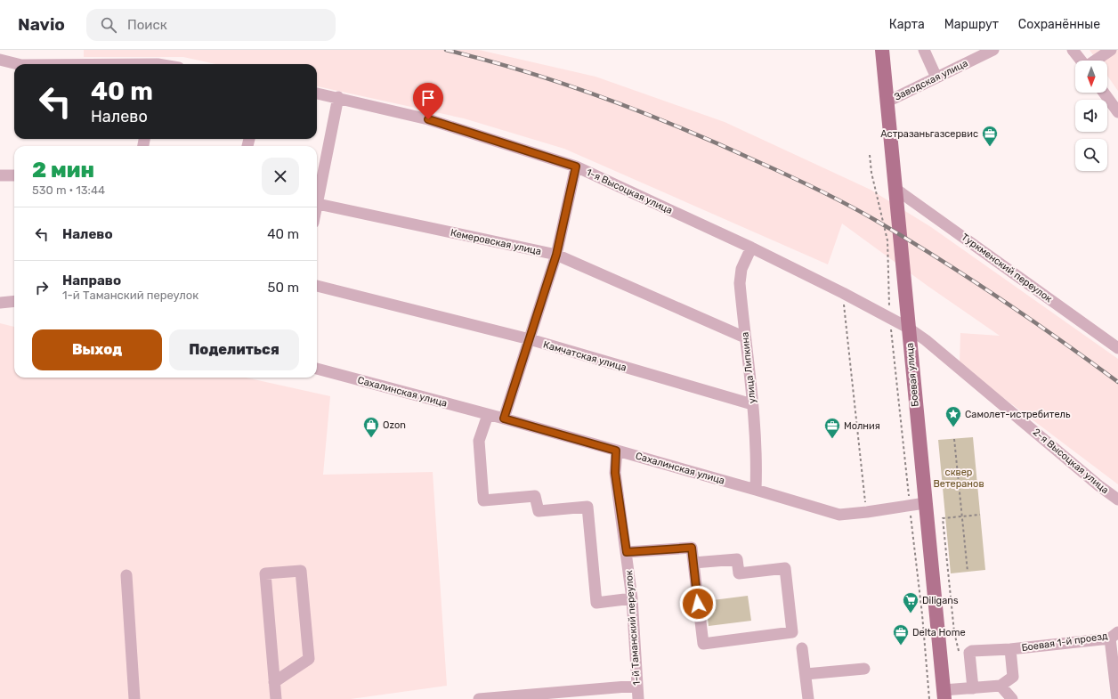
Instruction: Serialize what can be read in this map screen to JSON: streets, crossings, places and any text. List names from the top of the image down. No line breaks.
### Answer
{"streets":{"main road":["Боевая улица"],"street":["Заводская улица","1-я Высоцкая улица","Кемеровская улица","Туркменский переулок","Камчатская улица","улица Липкина","Сахалинская улица","2-я Высоцкая улица","1-й Таманский переулок","Боевая 1-й проезд"]},"crossings":[["Заводская улица","Боевая улица"],["1-я Высоцкая улица","улица Липкина"],["1-я Высоцкая улица","Боевая улица"],["1-я Высоцкая улица","2-я Высоцкая улица"],["Кемеровская улица","улица Липкина"],["Туркменский переулок","Боевая улица"],["Камчатская улица","улица Липкина"],["улица Липкина","Сахалинская улица"],["Боевая улица","Сахалинская улица"],["Боевая улица","2-я Высоцкая улица"],["Сахалинская улица","1-й Таманский переулок"]],"parks":["сквер Ветеранов"],"places":{"office":["Астразаньгазсервис","Молния","Delta Home"],"place":["Самолет-истребитель"],"shop":["Ozon"],"supermarket":["Diligans"]},"north":"bottom","page":{"header":"Navio","search":"Поиск","nav":["Карта","Маршрут","Сохранённые"],"turn":["40 m","Налево"],"heading":["2 мин","530 m · 13:44"],"list":[{"name":"Налево","value":"40 m"},{"name":"Направо","note":"1-й Таманский переулок","value":"50 m"}],"buttons":["Выход","Поделиться"]}}
